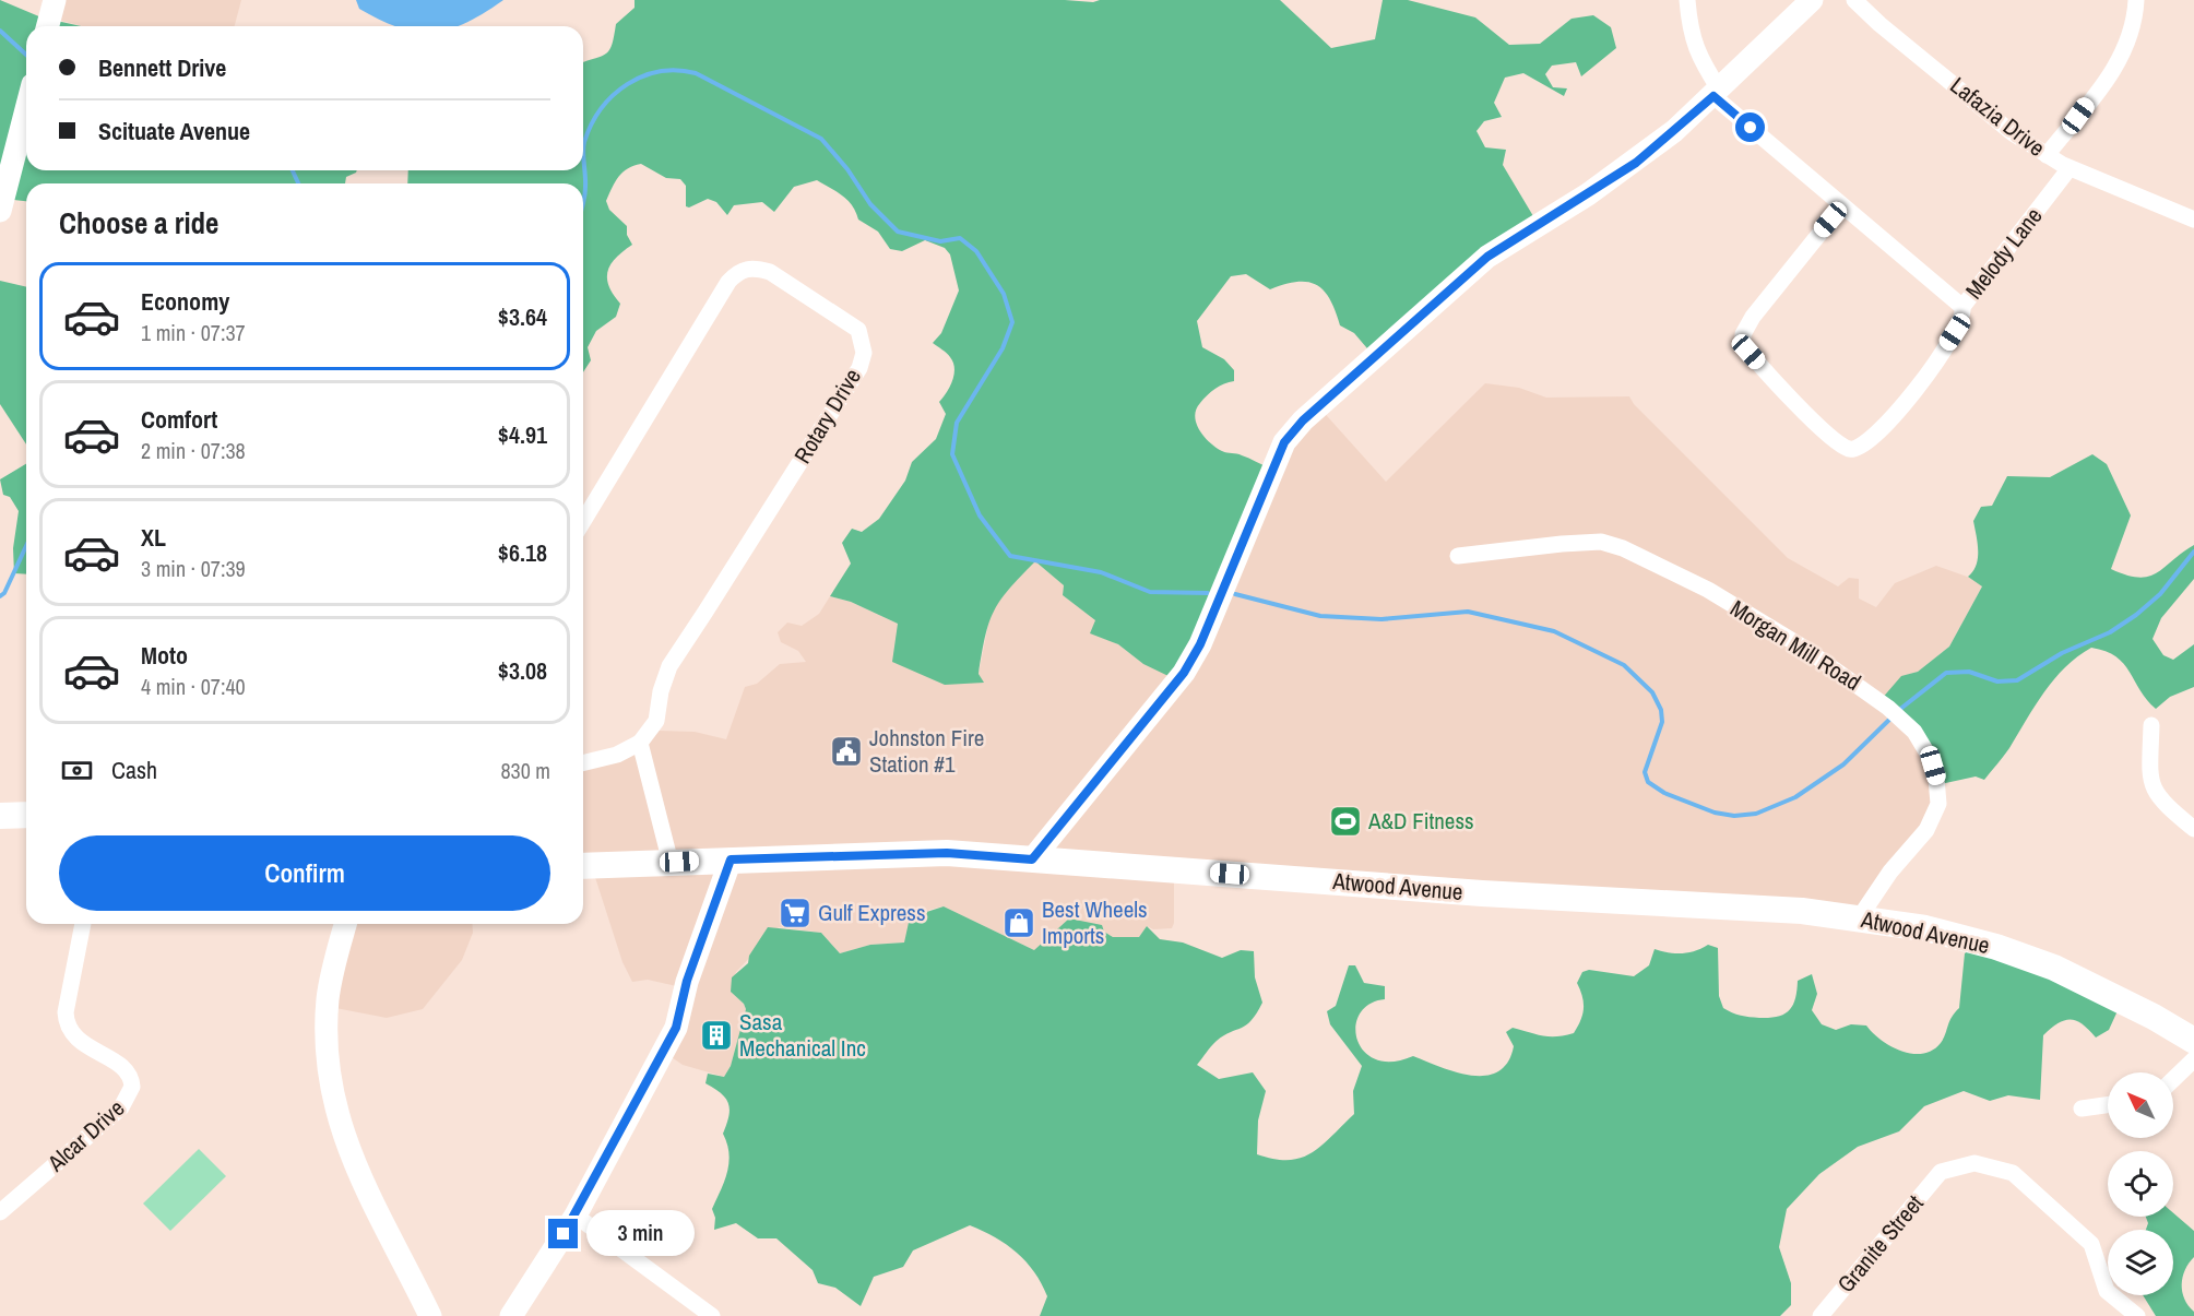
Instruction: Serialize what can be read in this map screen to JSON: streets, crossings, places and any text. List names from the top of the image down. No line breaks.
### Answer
{"streets":{"main road":["Atwood Avenue"],"street":["Lafazia Drive","Melody Lane","Rotary Drive","Morgan Mill Road","Alcar Drive","Granite Street"]},"crossings":[["Lafazia Drive","Melody Lane"],["Morgan Mill Road","Atwood Avenue"]],"places":{"public building":["Johnston Fire Station #1"],"sports":["A&D Fitness"],"supermarket":["Gulf Express"],"shop":["Best Wheels Imports"],"building":["Sasa Mechanical Inc"]},"north":"top left","page":{"banner":["Bennett Drive","Scituate Avenue"],"heading":"Choose a ride","list":[{"name":"Economy","note":"1 min · 07:37","value":"$3.64"},{"name":"Comfort","note":"2 min · 07:38","value":"$4.91"},{"name":"XL","note":"3 min · 07:39","value":"$6.18"},{"name":"Moto","note":"4 min · 07:40","value":"$3.08"}],"pay":["Cash","830 m"],"buttons":"Confirm","bubble":"3 min"}}
